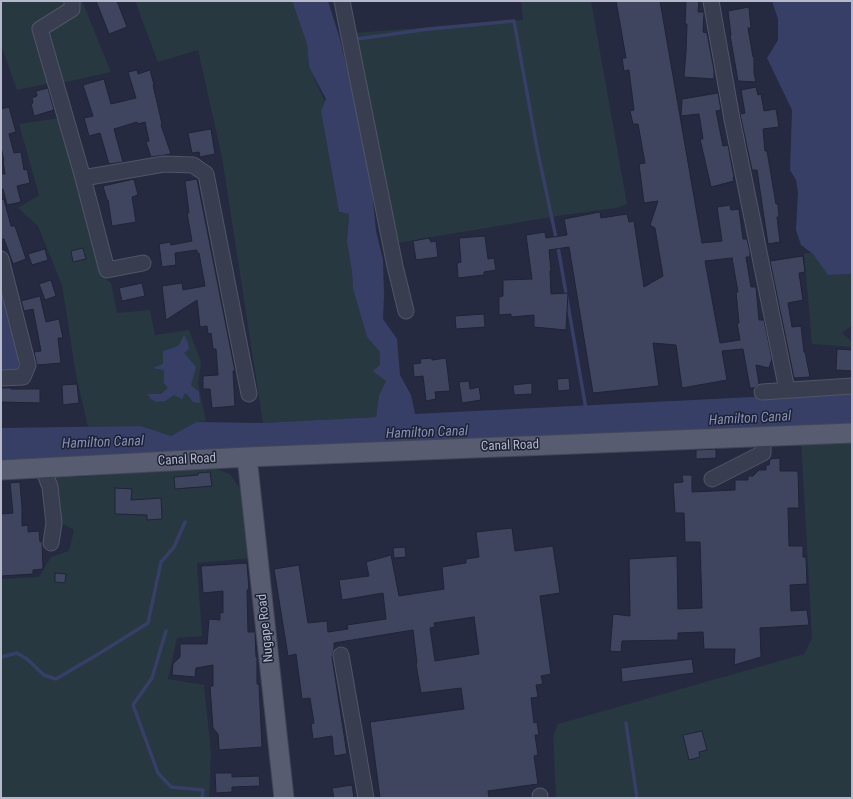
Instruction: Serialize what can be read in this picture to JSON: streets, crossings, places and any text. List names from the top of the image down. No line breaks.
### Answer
{"streets":{"main road":["Canal Road","Nugape Road"]},"crossings":[["Canal Road","Nugape Road"]],"water":["Hamilton Canal"]}
